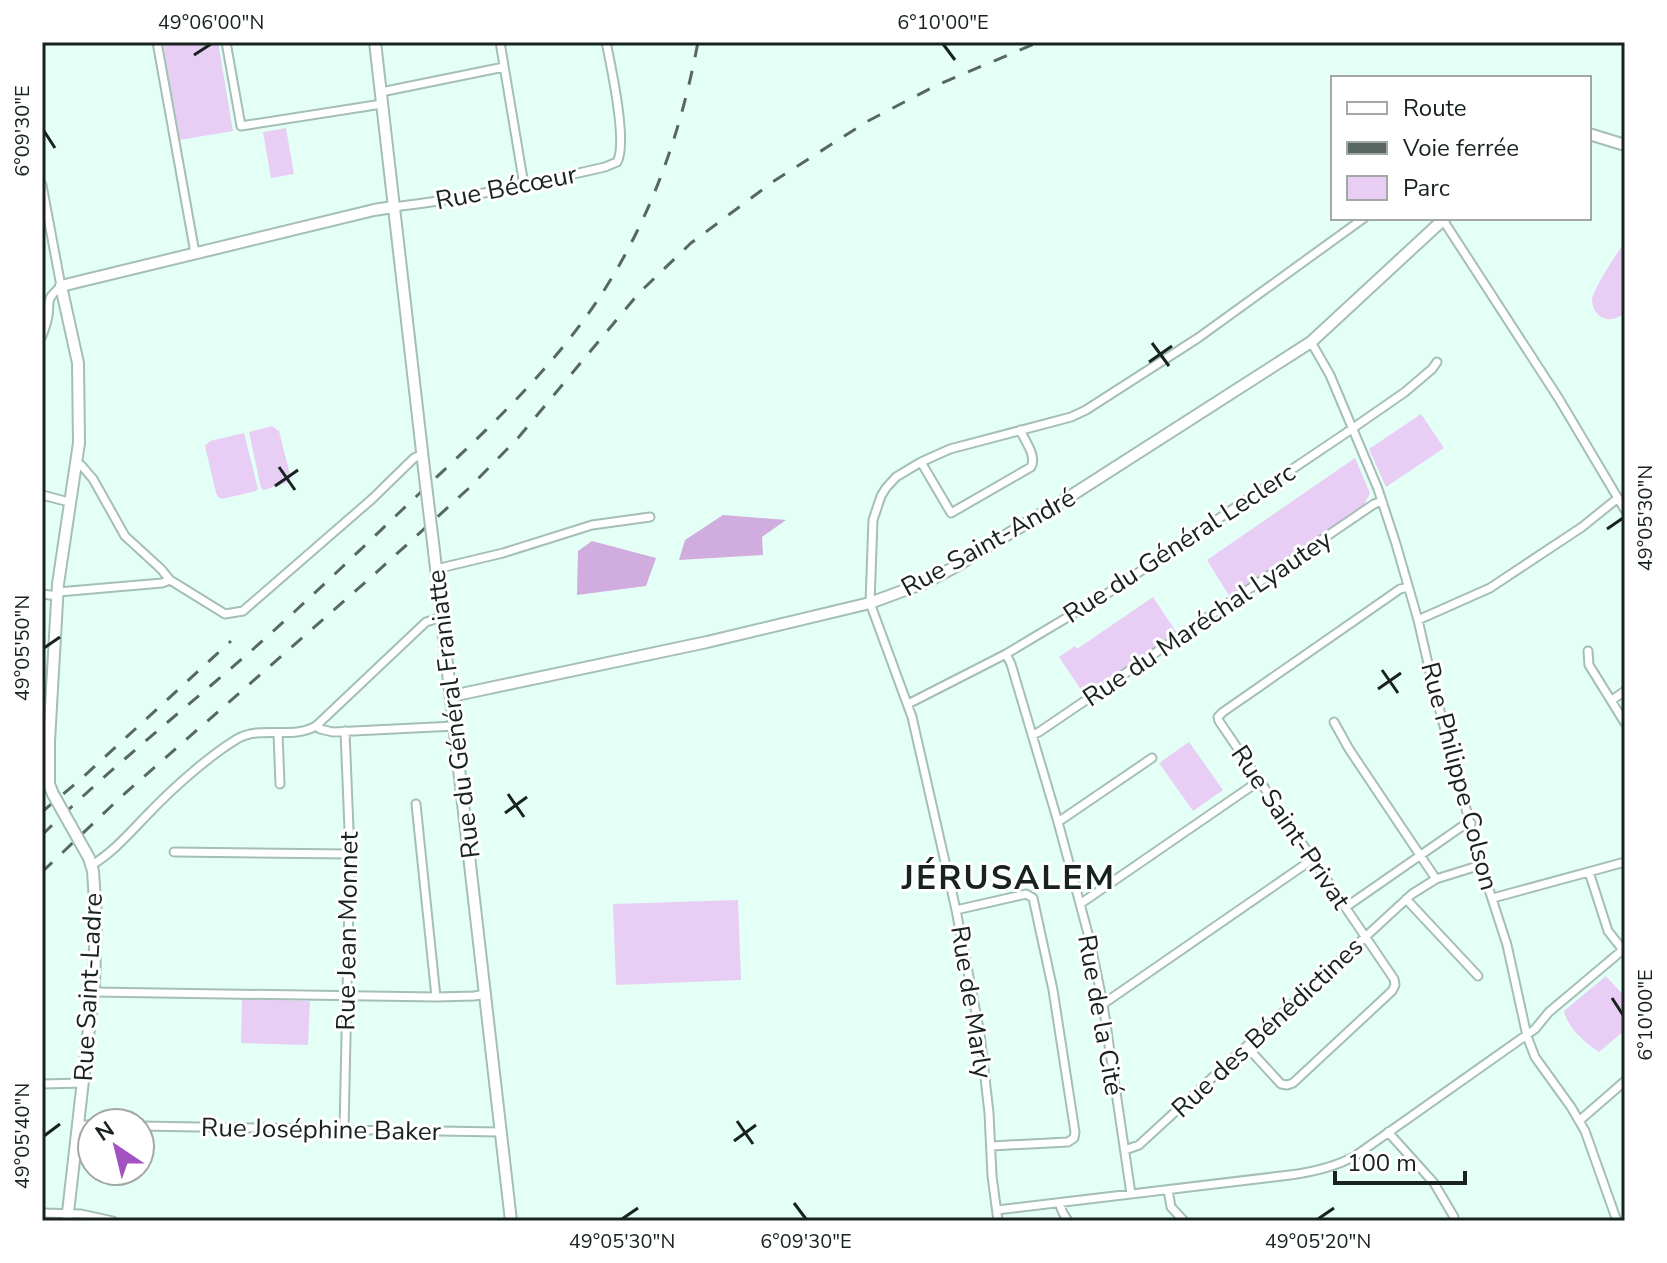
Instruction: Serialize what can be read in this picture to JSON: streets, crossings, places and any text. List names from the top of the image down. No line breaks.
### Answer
{"streets":{"street":["Rue Bécœur","Rue Saint-André","Rue du Général Leclerc","Rue du Maréchal Lyautey","Rue du Général Franiatte","Rue Philippe Colson","Rue Saint-Privat","Rue Jean Monnet","Rue Saint-Ladre","Rue de Marly","Rue de la Cité","Rue des Bénédictines","Rue Joséphine Baker"]},"crossings":[["Rue Bécœur","Rue du Général Franiatte"],["Rue Saint-André","Rue du Général Franiatte"],["Rue Saint-André","Rue Philippe Colson"],["Rue Saint-André","Rue de Marly"],["Rue du Général Leclerc","Rue Philippe Colson"],["Rue du Général Leclerc","Rue de Marly"],["Rue du Général Leclerc","Rue de la Cité"],["Rue du Maréchal Lyautey","Rue Philippe Colson"],["Rue du Maréchal Lyautey","Rue de la Cité"],["Rue du Général Franiatte","Rue Joséphine Baker"],["Rue Philippe Colson","Rue Saint-Privat"],["Rue Philippe Colson","Rue des Bénédictines"],["Rue Saint-Privat","Rue des Bénédictines"],["Rue Jean Monnet","Rue Joséphine Baker"],["Rue de la Cité","Rue des Bénédictines"]],"districts":["JÉRUSALEM"],"legend":["Route","Voie ferrée","Parc"],"scale_bar":"100 m","north":"top left","coordinates":["49°06'00\"N","6°10'00\"E","6°09'30\"E","49°05'30\"N","49°05'50\"N","49°05'40\"N","49°05'20\"N"]}
